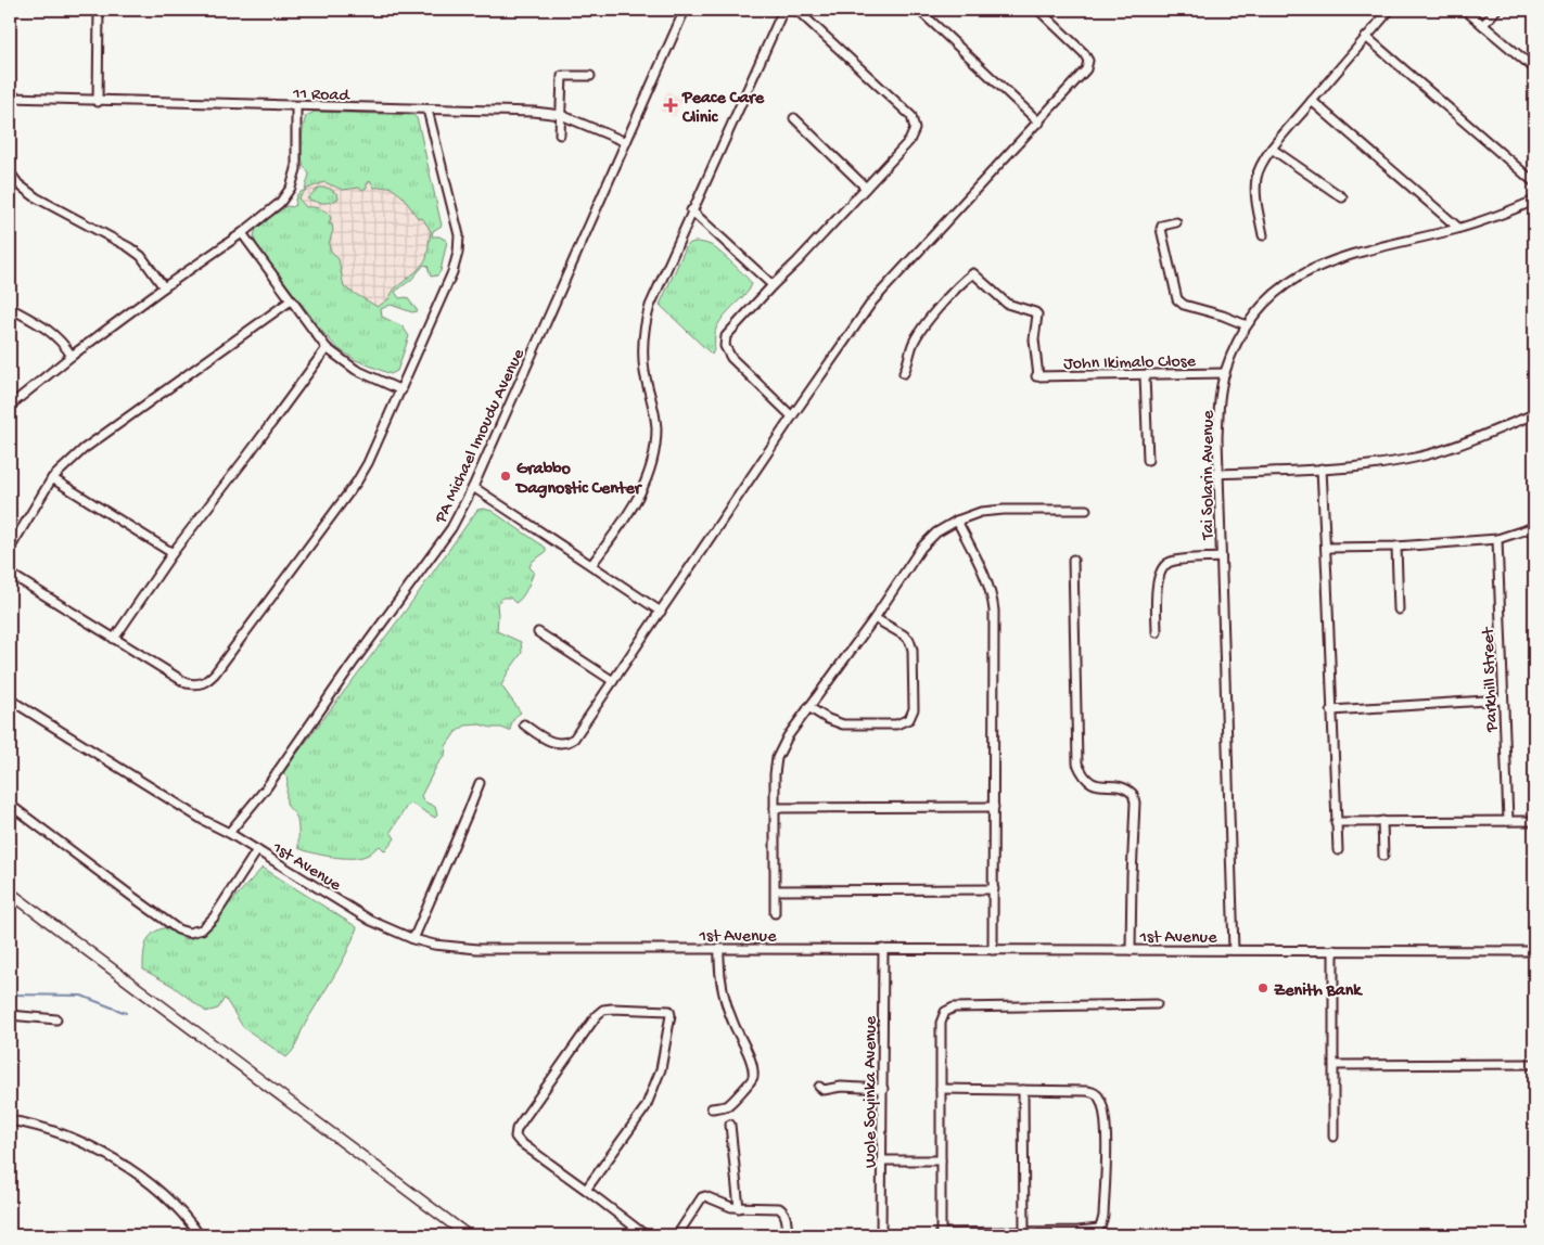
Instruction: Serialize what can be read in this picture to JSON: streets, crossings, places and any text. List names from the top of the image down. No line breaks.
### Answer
{"streets":{"street":["11 Road","John Ikimalo Close","PA Michael Imoudu Avenue","Tai Solarin Avenue","Parkhill Street","1st Avenue","Wole Soyinka Avenue"]},"crossings":[["11 Road","PA Michael Imoudu Avenue"],["John Ikimalo Close","Tai Solarin Avenue"],["PA Michael Imoudu Avenue","1st Avenue"],["Tai Solarin Avenue","1st Avenue"],["1st Avenue","Wole Soyinka Avenue"]],"places":{"health":["Peace Care Clinic"],"other":["Grabbo Dagnostic Center","Zenith Bank"]}}
